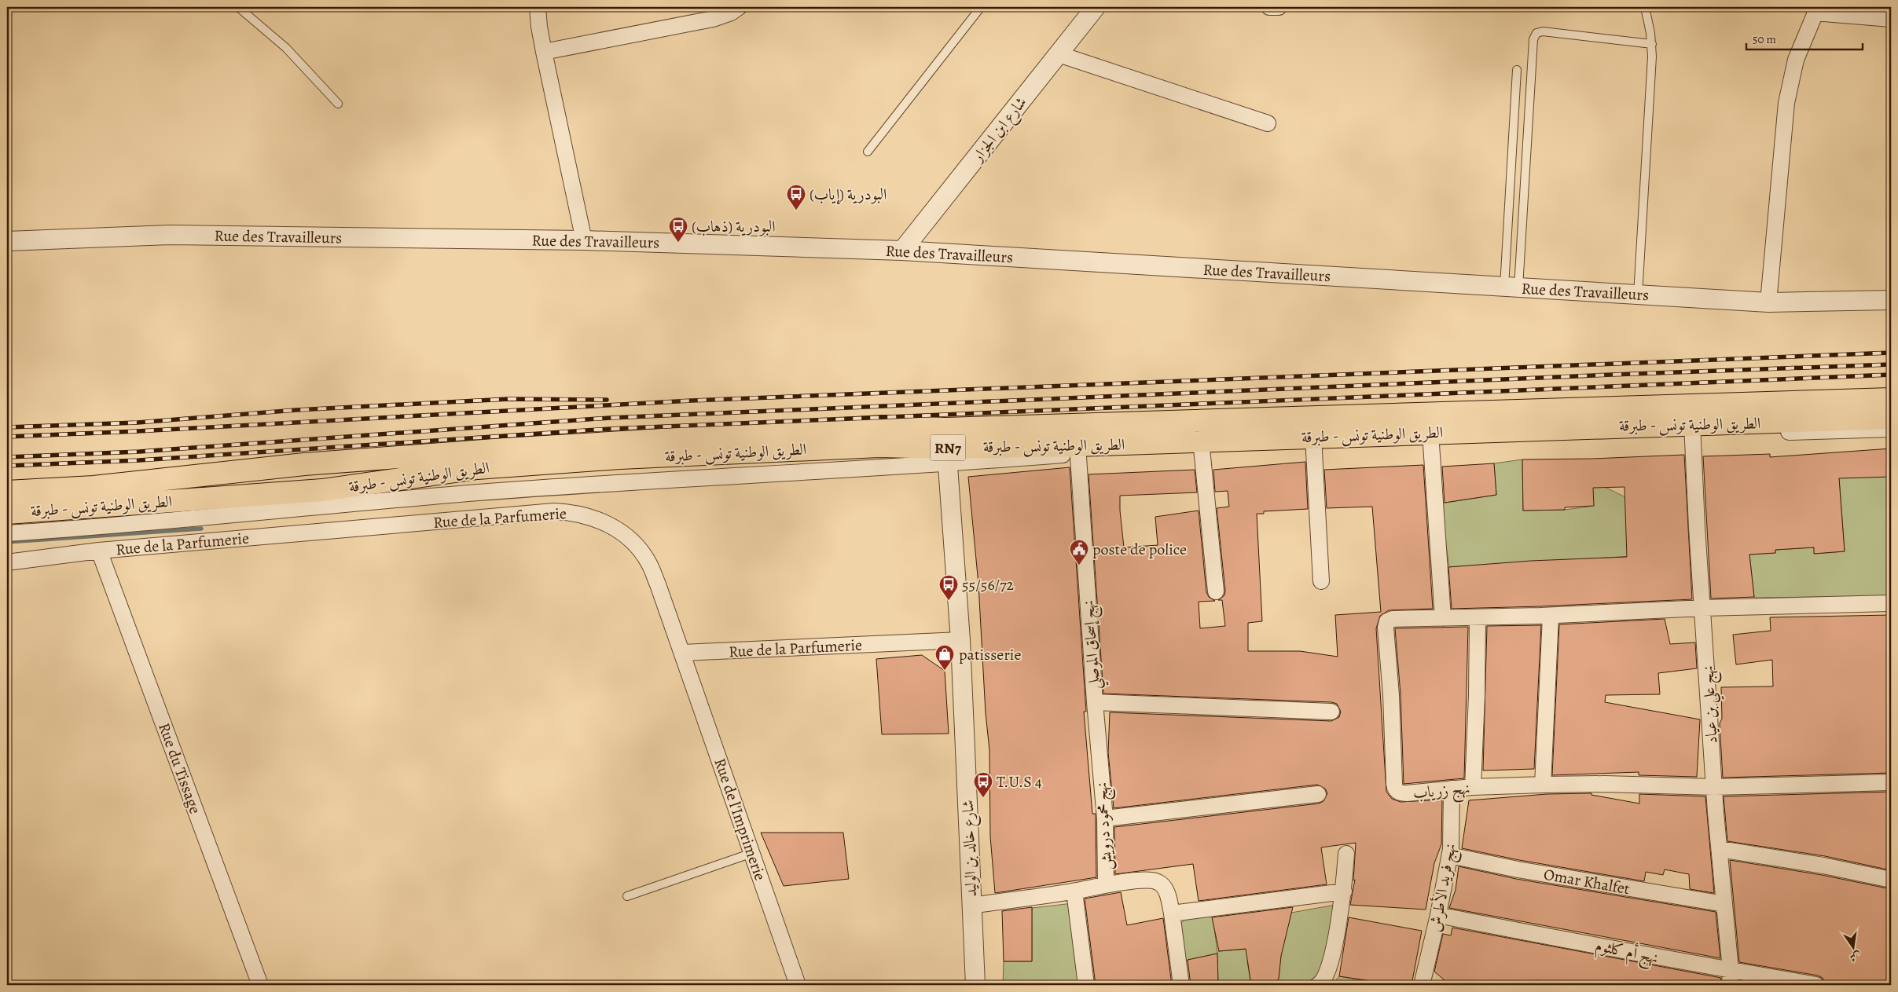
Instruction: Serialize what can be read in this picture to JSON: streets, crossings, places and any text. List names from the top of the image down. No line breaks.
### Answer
{"streets":{"main road":["الطريق الوطنية تونس - طبرقة","RN7"],"street":["شارع ابن الجزار","Rue des Travailleurs","Rue de la Parfumerie","نهج إسحاق الموصلي","نهج علي بن عياد","Rue du Tissage","نهج زرياب","Rue de l'Imprimerie","نهج محمود درويش","شارع خالد بن الوليد","Omar Khalfet","نهج فريد الأطرش","نهج أم كلثوم"]},"crossings":[["شارع ابن الجزار","Rue des Travailleurs"],["الطريق الوطنية تونس - طبرقة","نهج إسحاق الموصلي"],["الطريق الوطنية تونس - طبرقة","نهج علي بن عياد"],["الطريق الوطنية تونس - طبرقة","شارع خالد بن الوليد"],["Rue de la Parfumerie","Rue du Tissage"],["Rue de la Parfumerie","Rue de l'Imprimerie"],["Rue de la Parfumerie","شارع خالد بن الوليد"],["نهج إسحاق الموصلي","نهج محمود درويش"],["نهج علي بن عياد","نهج زرياب"],["نهج علي بن عياد","Omar Khalfet"],["نهج علي بن عياد","نهج أم كلثوم"],["نهج زرياب","نهج فريد الأطرش"],["نهج محمود درويش","شارع خالد بن الوليد"],["Omar Khalfet","نهج فريد الأطرش"],["نهج فريد الأطرش","نهج أم كلثوم"]],"places":{"bus stop":["البودرية (إياب)","البودرية (ذهاب)","55/56/72","T.U.S 4"],"public building":["poste de police"],"shop":["patisserie"]},"scale_bar":"50 m","north":"bottom"}
